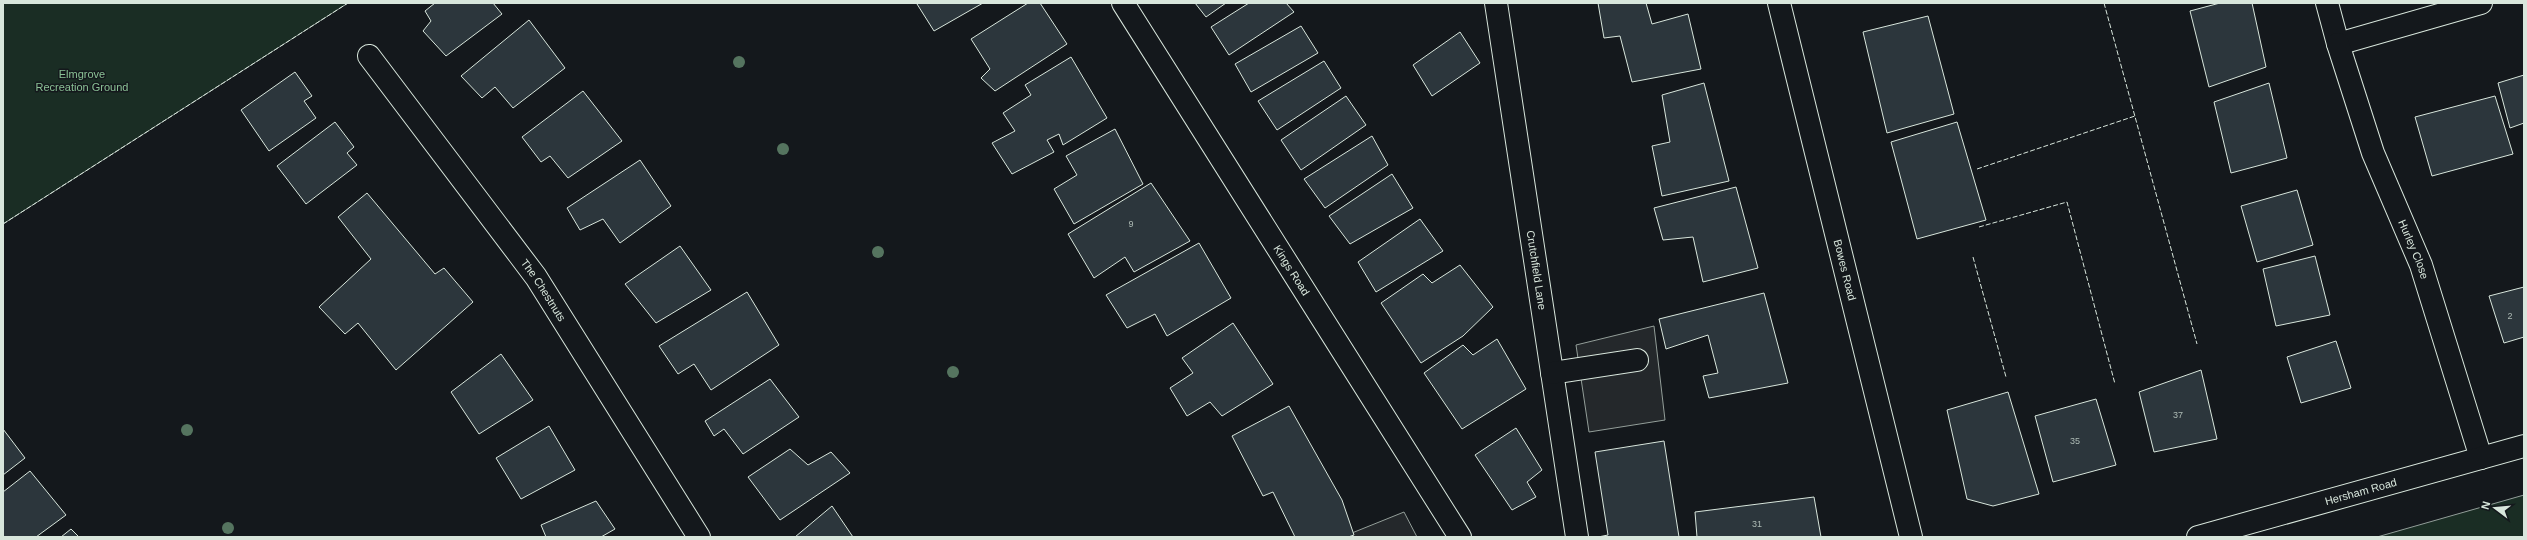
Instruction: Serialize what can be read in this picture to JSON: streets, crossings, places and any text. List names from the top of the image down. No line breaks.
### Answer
{"streets":{"street":["Hurley Close","Kings Road","Crutchfield Lane","Bowes Road","The Chestnuts","Hersham Road"]},"crossings":[["Hurley Close","Hersham Road"]],"parks":["Elmgrove Recreation Ground"],"house_numbers":["9","2","37","35","31"],"north":"left"}
